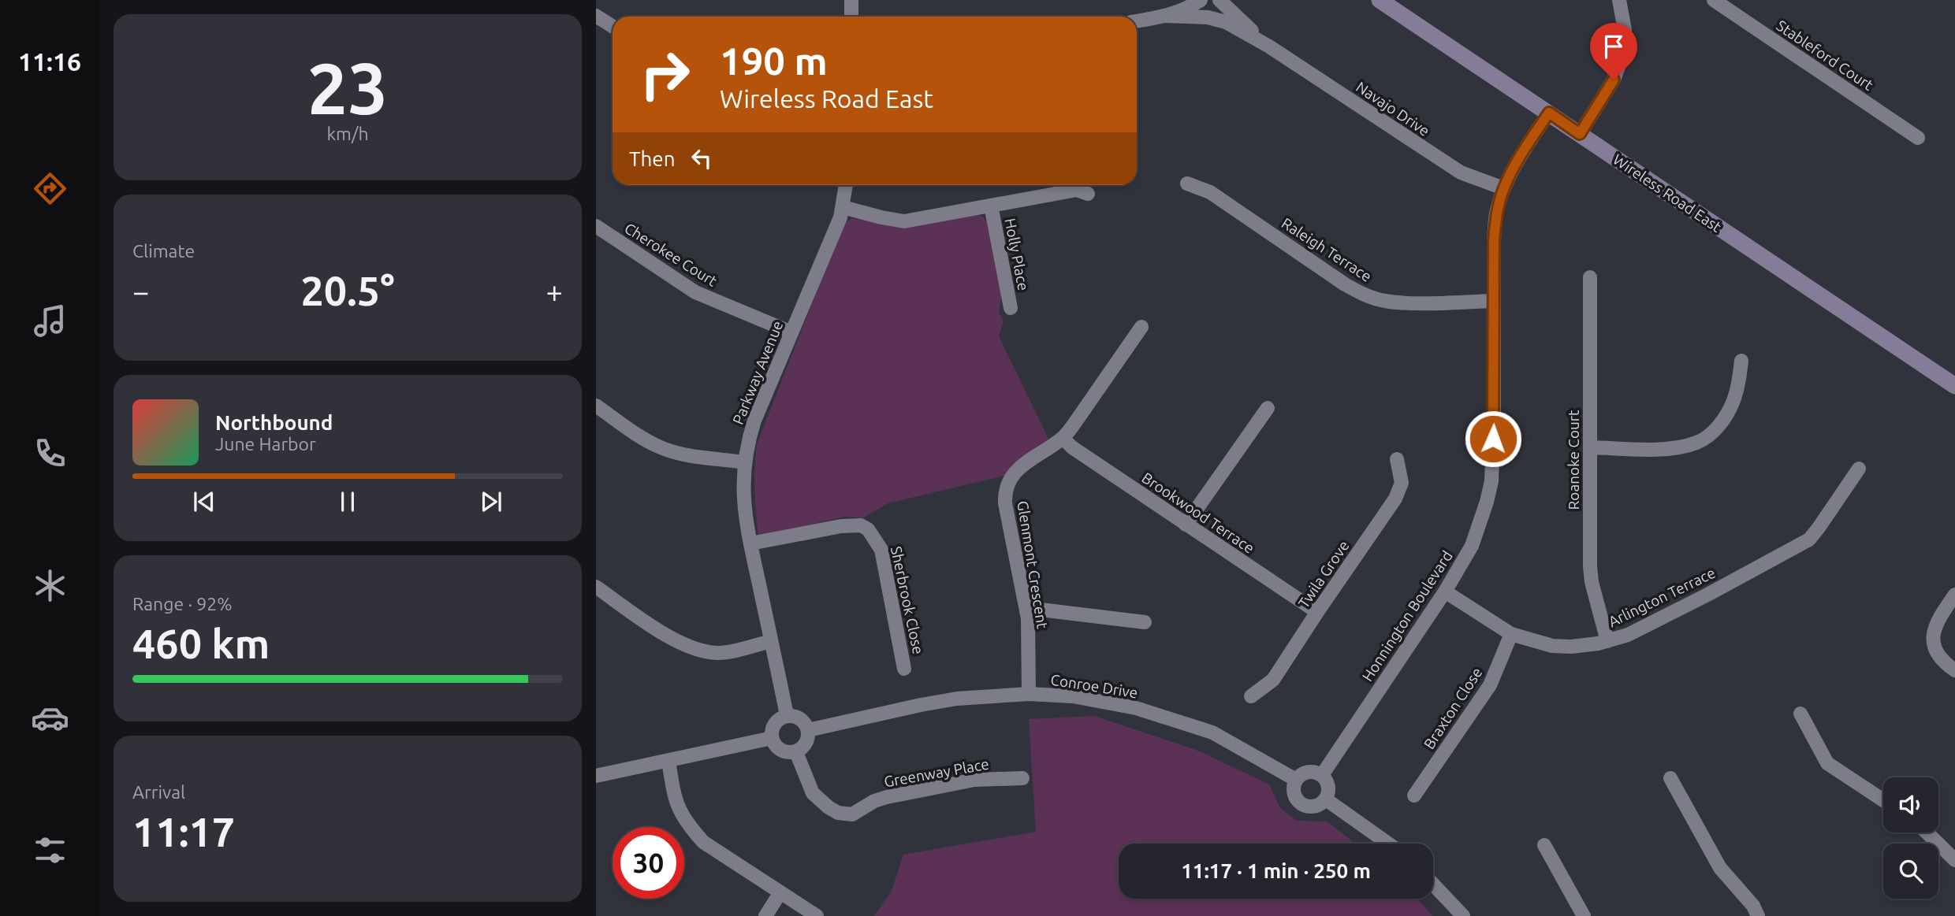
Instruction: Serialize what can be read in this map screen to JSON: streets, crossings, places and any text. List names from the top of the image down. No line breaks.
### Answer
{"streets":{"street":["Stableford Court","Navajo Drive","Wireless Road East","Raleigh Terrace","Cherokee Court","Holly Place","Parkway Avenue","Roanoke Court","Brookwood Terrace","Glenmont Crescent","Twila Grove","Arlington Terrace","Sherbrook Close","Honnington Boulevard","Conroe Drive","Braxton Close","Greenway Place"]},"crossings":[["Navajo Drive","Honnington Boulevard"],["Wireless Road East","Honnington Boulevard"],["Raleigh Terrace","Honnington Boulevard"],["Cherokee Court","Parkway Avenue"],["Parkway Avenue","Sherbrook Close"],["Parkway Avenue","Conroe Drive"],["Parkway Avenue","Greenway Place"],["Roanoke Court","Arlington Terrace"],["Brookwood Terrace","Glenmont Crescent"],["Brookwood Terrace","Twila Grove"],["Glenmont Crescent","Conroe Drive"],["Arlington Terrace","Honnington Boulevard"],["Arlington Terrace","Braxton Close"],["Honnington Boulevard","Conroe Drive"],["Conroe Drive","Greenway Place"]],"page":{"tabs":"11:16","tile":[["23","km/h"],"Climate",["Range · 92%","460 km"],["Arrival","11:17"]],"turn":["190 m","Wireless Road East"],"then":"Then","heat":["−","20.5°","+"],"song":["Northbound","June Harbor"],"limit":"30","trip":"11:17 · 1 min · 250 m"}}
